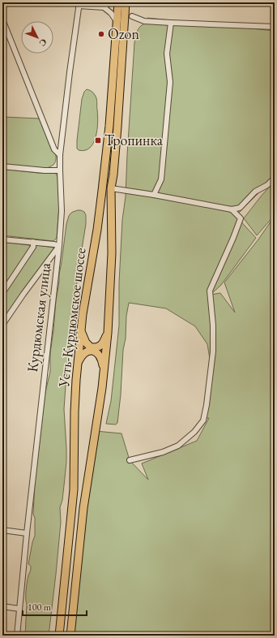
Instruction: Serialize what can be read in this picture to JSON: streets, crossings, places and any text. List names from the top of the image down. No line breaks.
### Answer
{"streets":{"main road":["Усть-Курдюмское шоссе"],"street":["Курдюмская улица"]},"places":{"other":["Ozon"],"transit":["Тропинка"]},"scale_bar":"100 m","north":"bottom right"}
